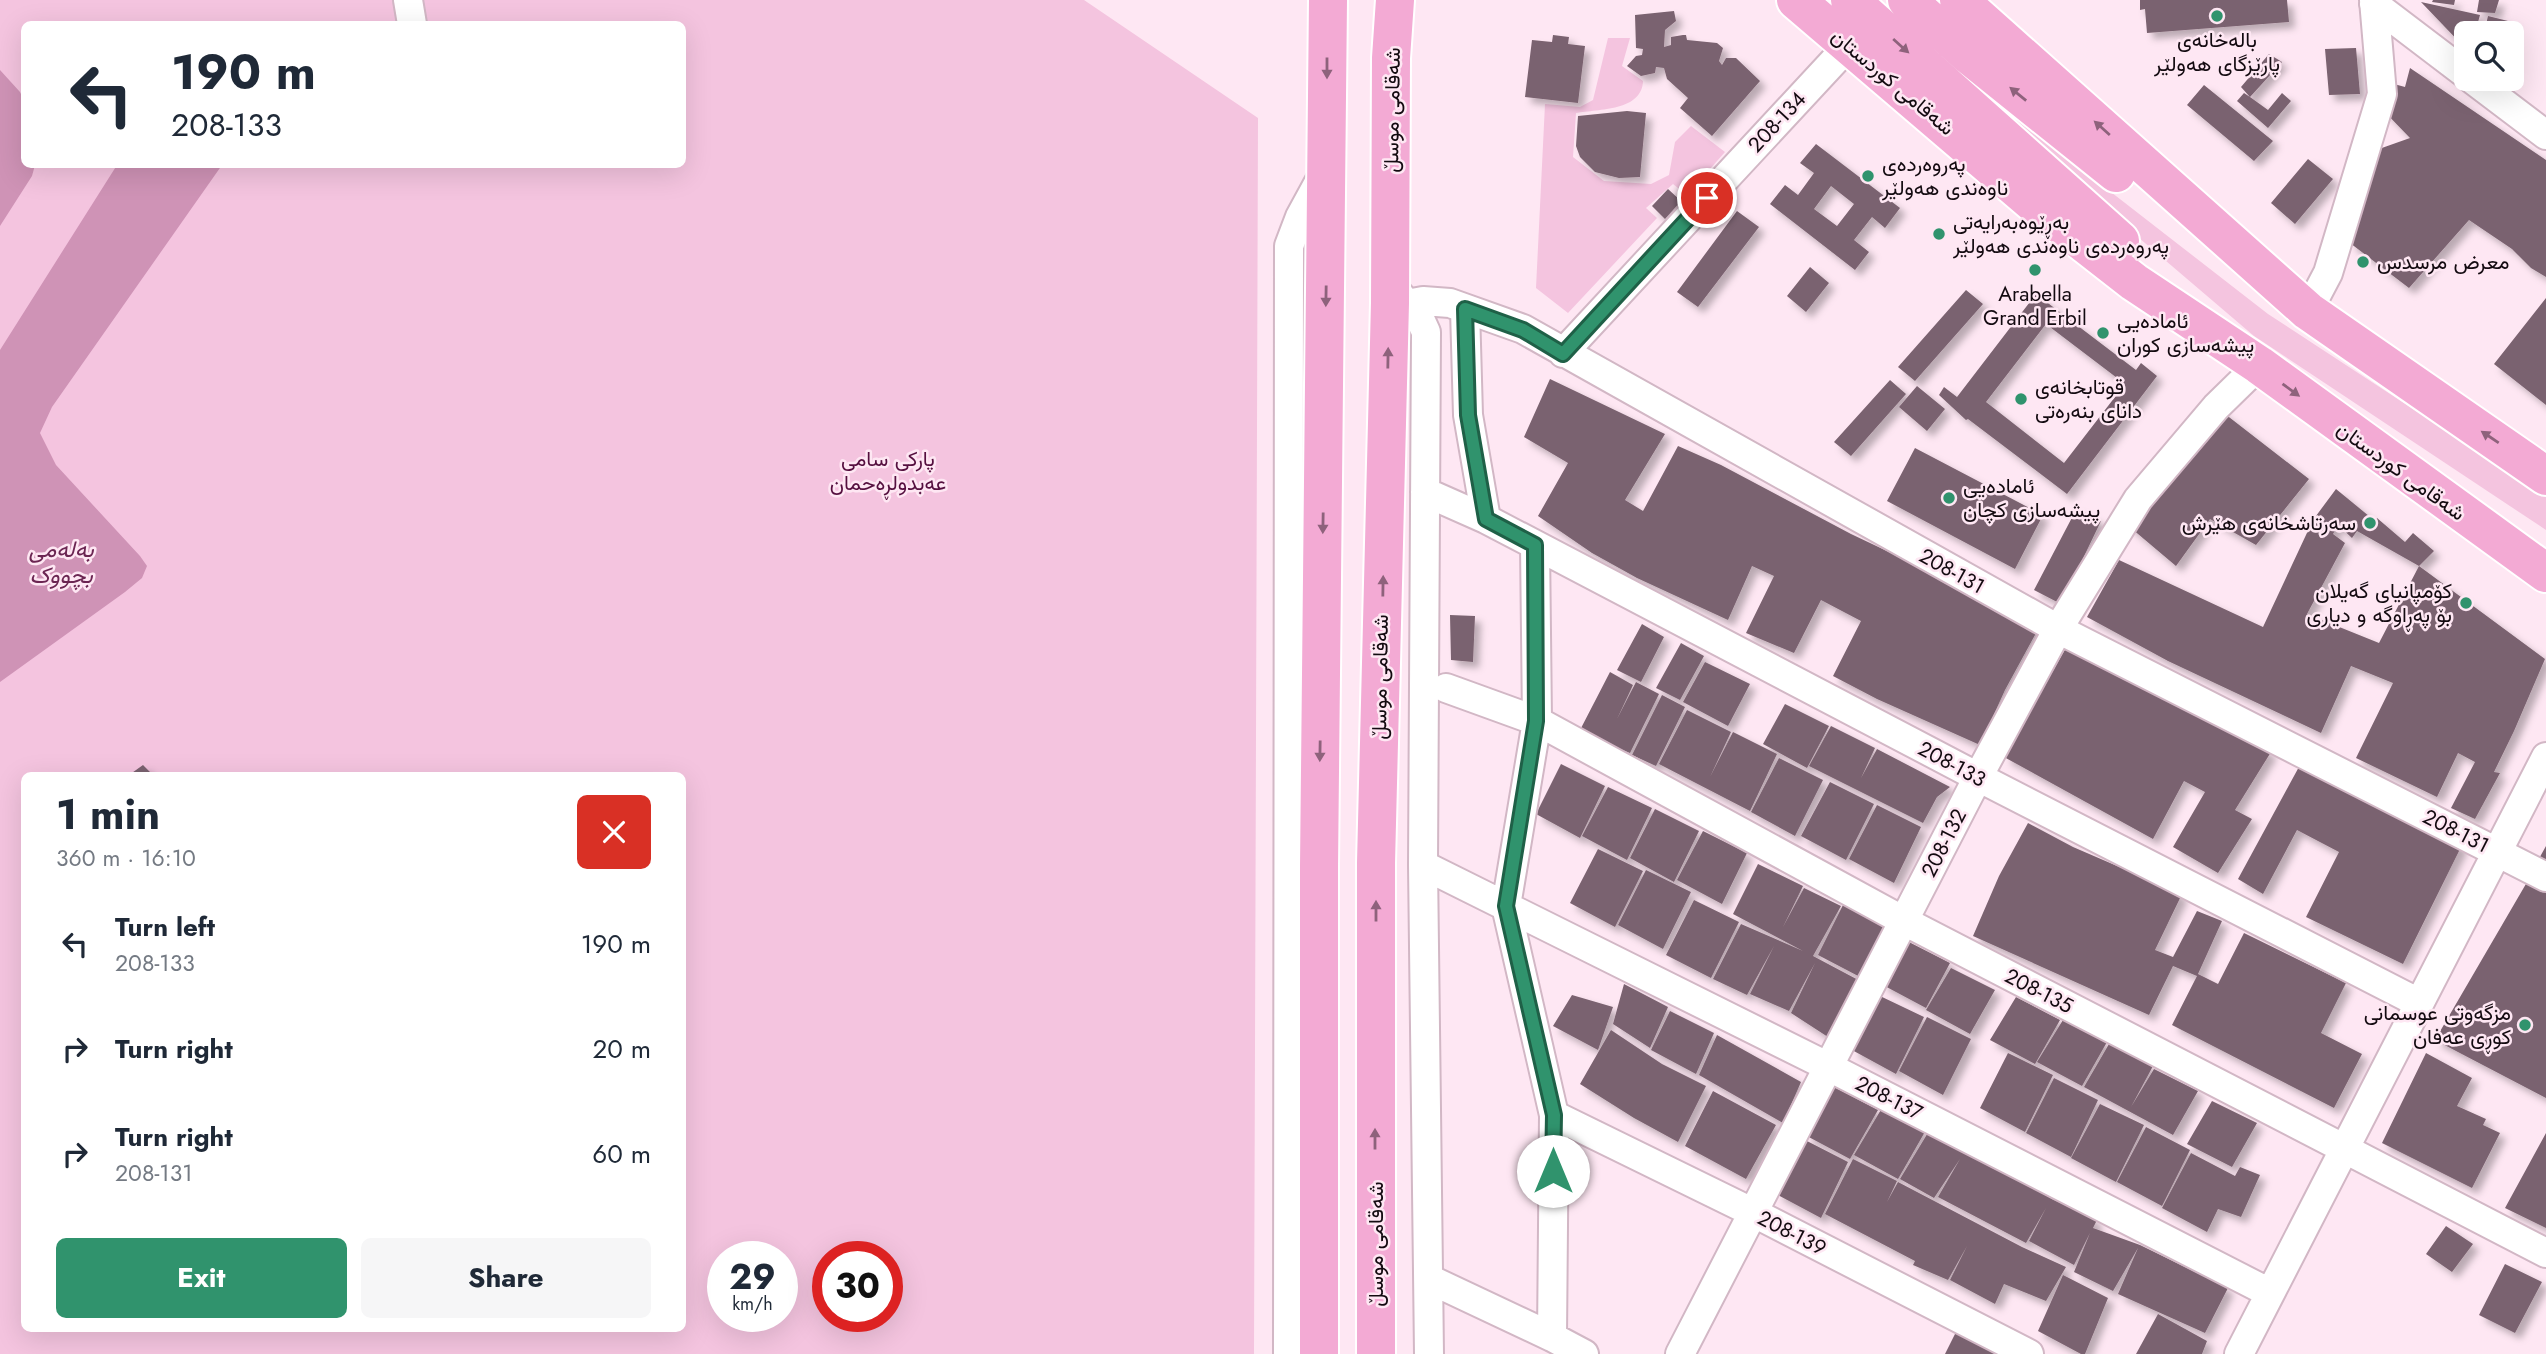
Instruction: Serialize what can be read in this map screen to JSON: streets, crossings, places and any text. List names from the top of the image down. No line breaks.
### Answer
{"streets":{"highway":["شەقامی کوردستان","شەقامی موسڵ"],"street":["208-134","208-131","208-133","208-132","208-135","208-137","208-139"]},"crossings":[["شەقامی کوردستان","208-134"],["شەقامی کوردستان","208-132"],["شەقامی موسڵ","208-131"],["208-134","208-131"],["208-131","208-132"],["208-133","208-132"],["208-132","208-135"],["208-132","208-137"],["208-132","208-139"]],"water":["بەلەمی بچووک"],"parks":["پارکی سامی عەبدولڕەحمان"],"places":["بالەخانەی پارێزگای هەولێر","پەروەردەی ناوەندی هەولێر","بەڕێوەبەرایەتی پەروەردەی ناوەندی هەولێر","معرض مرسدس","Arabella Grand Erbil","ئامادەیی پیشەسازی کوران","قوتابخانەی دانای بنەرەتی","ئامادەیی پیشەسازی کچان","سەرتاشخانەی هێرش","کۆمپانیای گەیلان بۆ پەڕاوگە و دیاری","مزگەوتی عوسمانی کوڕی عەفان"],"page":{"turn":["190 m","208-133"],"heading":["1 min","360 m · 16:10"],"list":[{"name":"Turn left","note":"208-133","value":"190 m"},{"name":"Turn right","value":"20 m"},{"name":"Turn right","note":"208-131","value":"60 m"}],"buttons":["Exit","Share"],"speed":"29 km/h","limit":"30"}}
